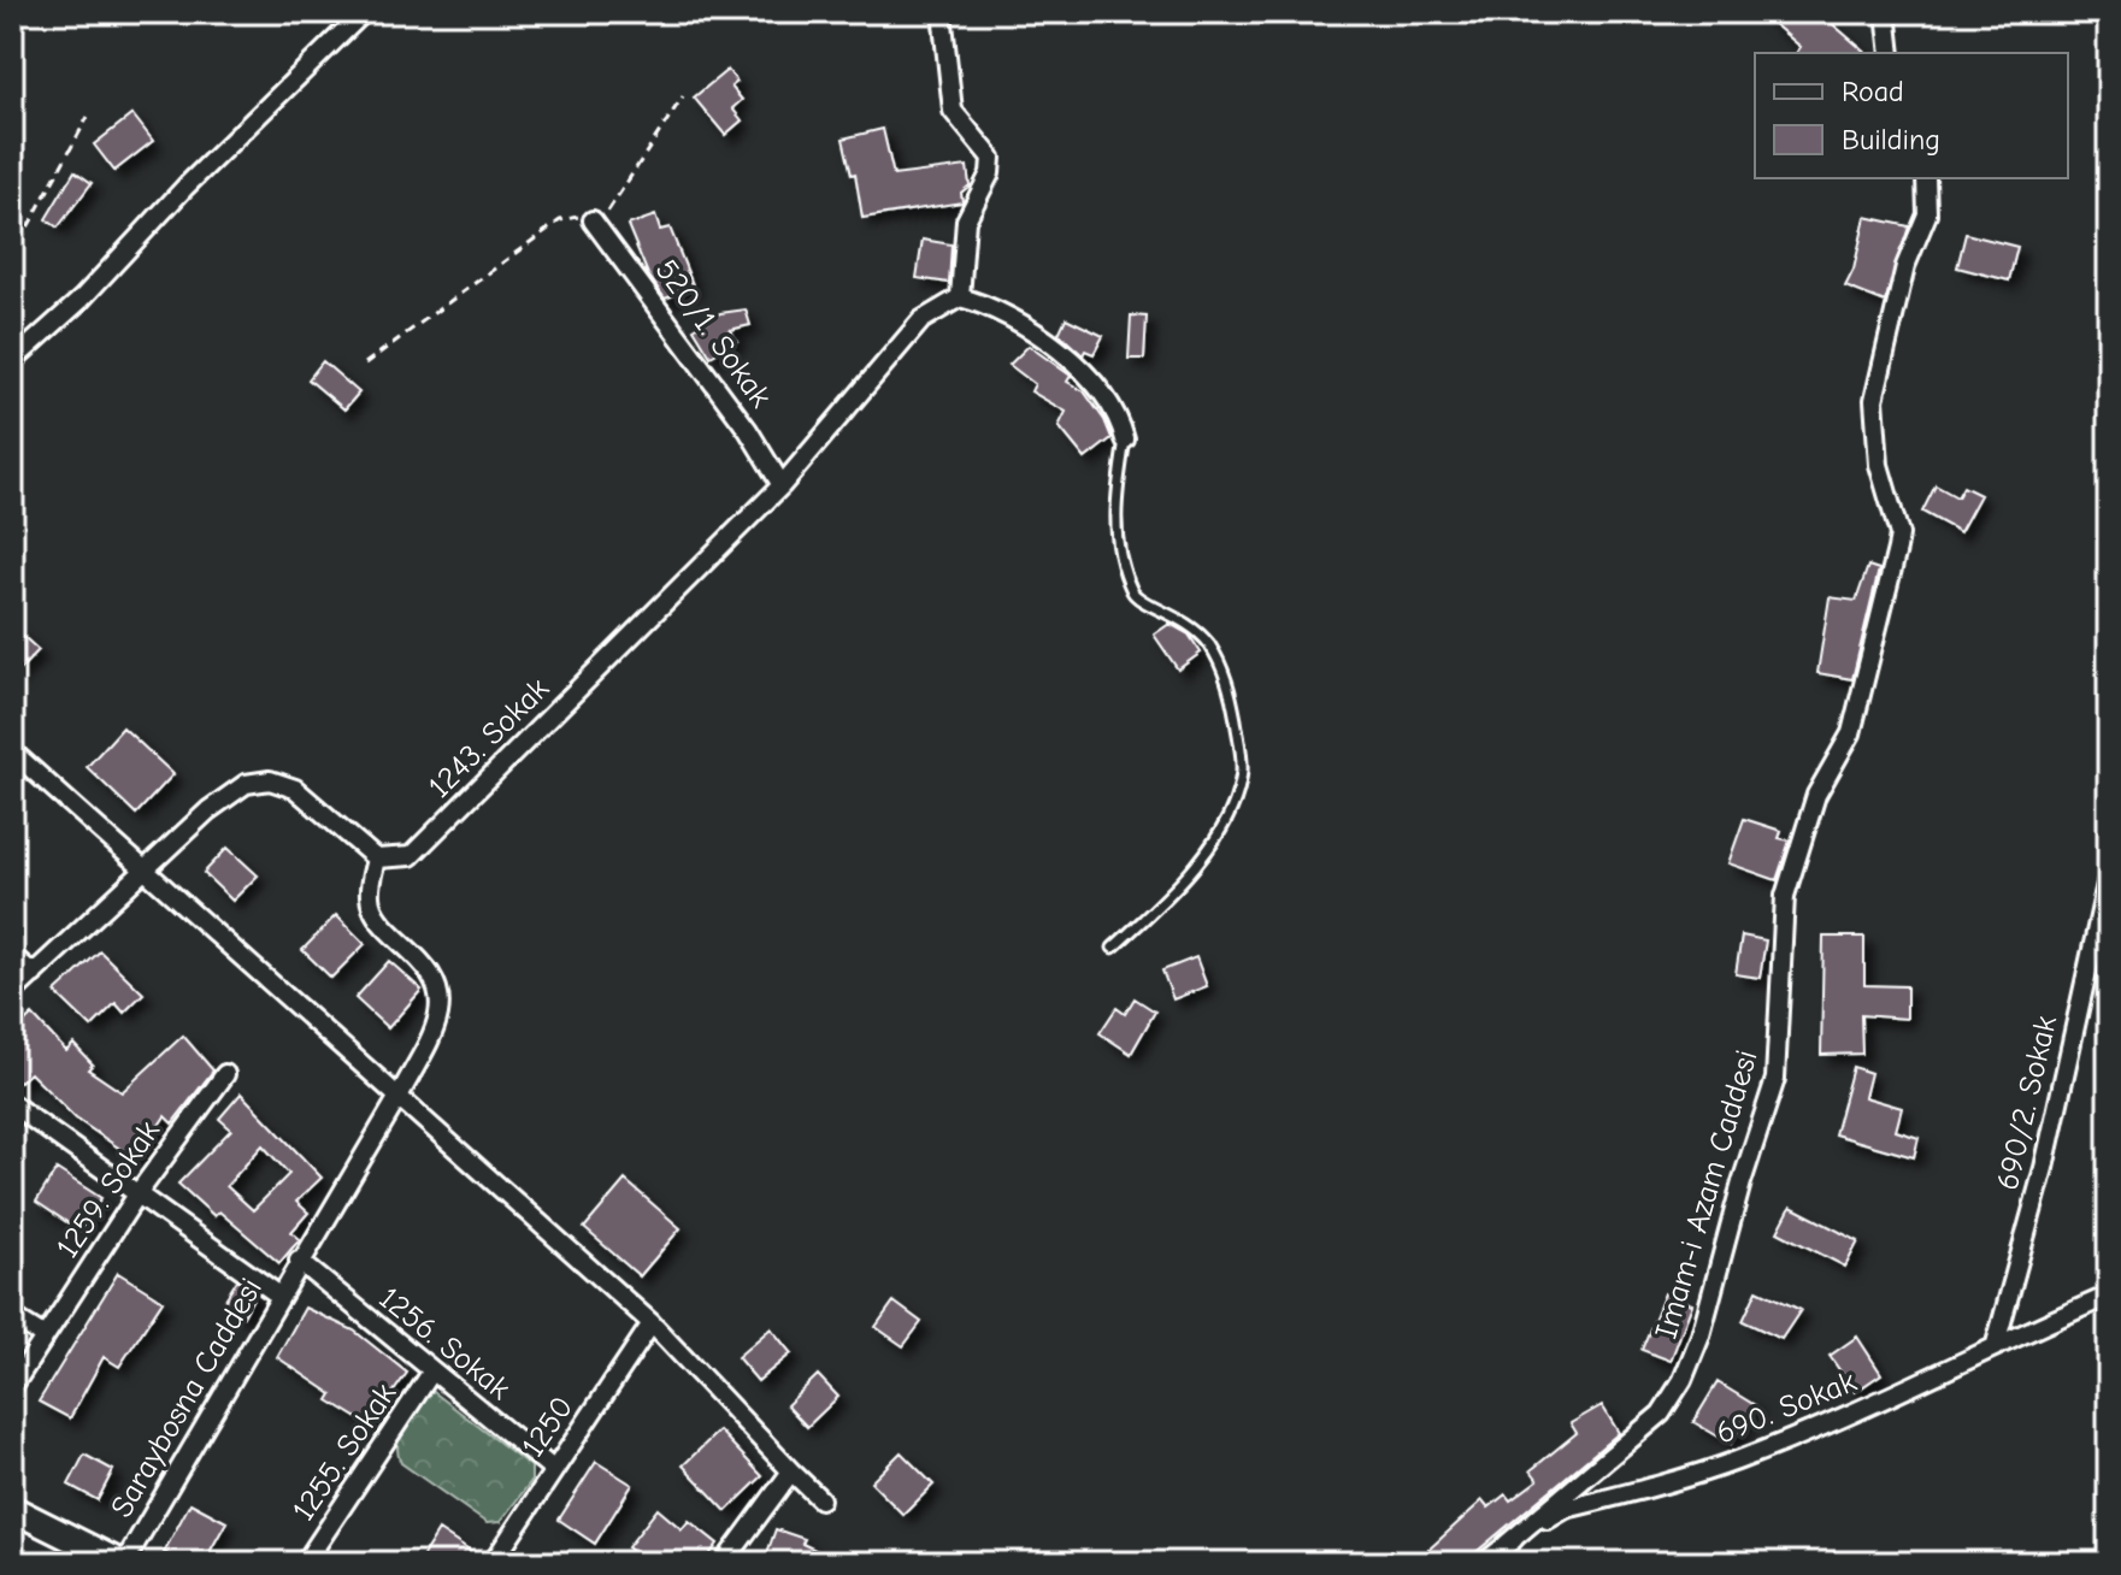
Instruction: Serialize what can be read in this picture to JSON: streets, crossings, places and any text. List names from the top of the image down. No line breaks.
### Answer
{"streets":{"street":["520/1. Sokak","1243. Sokak","690/2. Sokak","1259. Sokak","Imam-i Azam Caddesi","1256. Sokak","Saraybosna Caddesi","690. Sokak","1250","1255. Sokak"]},"crossings":[["520/1. Sokak","1243. Sokak"],["1243. Sokak","Saraybosna Caddesi"],["690/2. Sokak","690. Sokak"],["Imam-i Azam Caddesi","690. Sokak"],["1256. Sokak","Saraybosna Caddesi"],["1256. Sokak","1250"],["1256. Sokak","1255. Sokak"]],"legend":["Road","Building"]}
